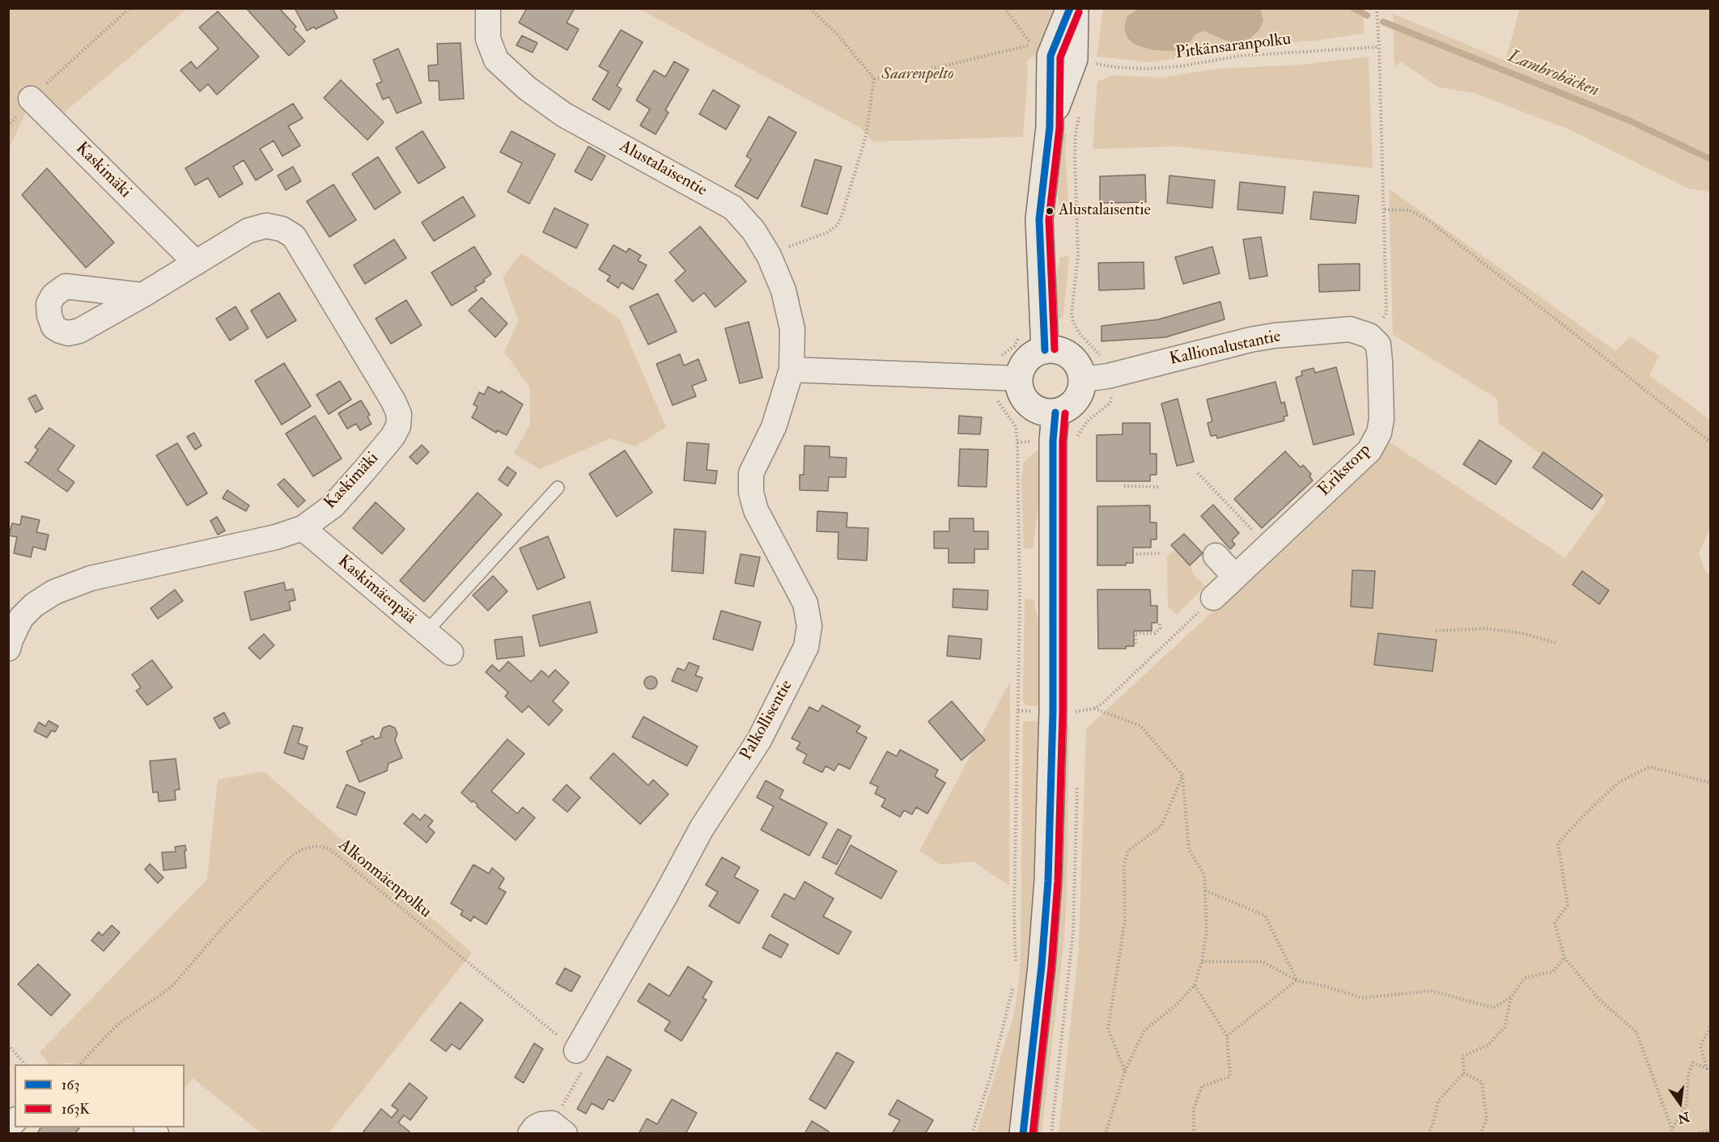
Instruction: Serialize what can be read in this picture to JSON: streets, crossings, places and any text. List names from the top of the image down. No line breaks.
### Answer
{"streets":{"street":["Alustalaisentie","Kaskimäki","Kallionalustantie","Erikstorp","Kaskimäenpää","Palkollisentie"],"path":["Pitkänsaranpolku","Alkonmäenpolku"]},"crossings":[["Alustalaisentie","Palkollisentie"],["Kaskimäki","Kaskimäenpää"],["Kallionalustantie","Erikstorp"],["Palkollisentie","Alkonmäenpolku"]],"water":["Lambrobäcken"],"parks":["Saarenpelto"],"places":["Alustalaisentie"],"lines":["transit line 163","transit line 163K"],"legend":["163","163K"],"north":"bottom"}
